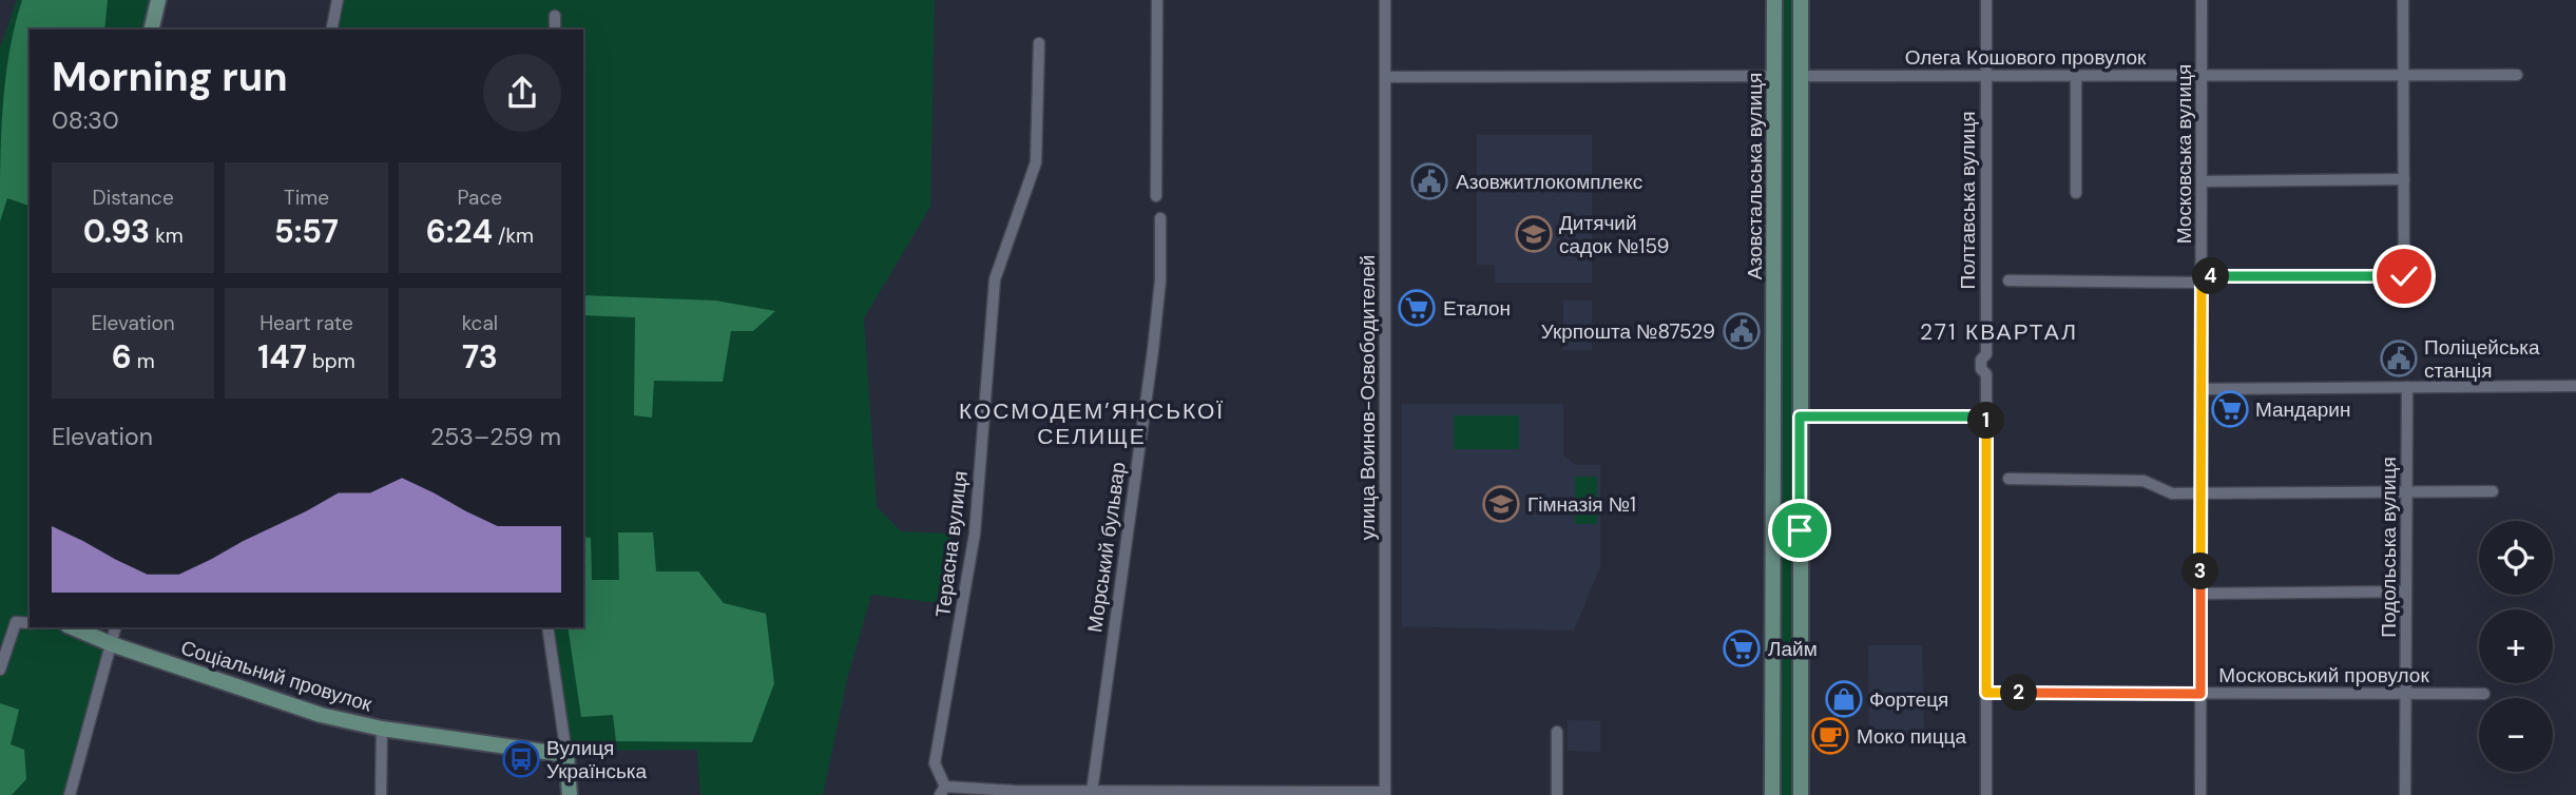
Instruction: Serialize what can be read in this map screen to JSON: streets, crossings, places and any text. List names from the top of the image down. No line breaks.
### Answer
{"streets":{"street":["Олега Кошового провулок","Московська вулиця","Азовстальська вулиця","Полтавська вулиця","улица Воинов-Освободителей","Терасна вулиця","Морський бульвар","Подольська вулиця","Московський провулок","Соціальний провулок"]},"crossings":[["Олега Кошового провулок","Московська вулиця"],["Олега Кошового провулок","Полтавська вулиця"],["Московська вулиця","Московський провулок"],["Полтавська вулиця","Московський провулок"],["улица Воинов-Освободителей","Терасна вулиця"],["Терасна вулиця","Морський бульвар"],["Подольська вулиця","Московський провулок"]],"districts":["271 КВАРТАЛ","КОСМОДЕМ’ЯНСЬКОЇ СЕЛИЩЕ"],"places":{"public building":["Азовжитлокомплекс","Укрпошта №87529","Поліцейська станція"],"school or university":["Дитячий садок №159","Гімназія №1"],"supermarket":["Еталон","Мандарин","Лайм"],"shop":["Фортеця"],"cafe":["Моко пицца"],"bus stop":["Вулиця Українська"]},"page":{"heading":["Morning run","08:30"],"stats":[["Distance","0.93 km"],["Time","5:57"],["Pace","6:24 /km"],["Elevation","6 m"],["Heart rate","147 bpm"],["kcal","73"]],"pins":["4","1","3","2"],"chart":["Elevation","253–259 m"],"map_buttons":["+","−"]}}
